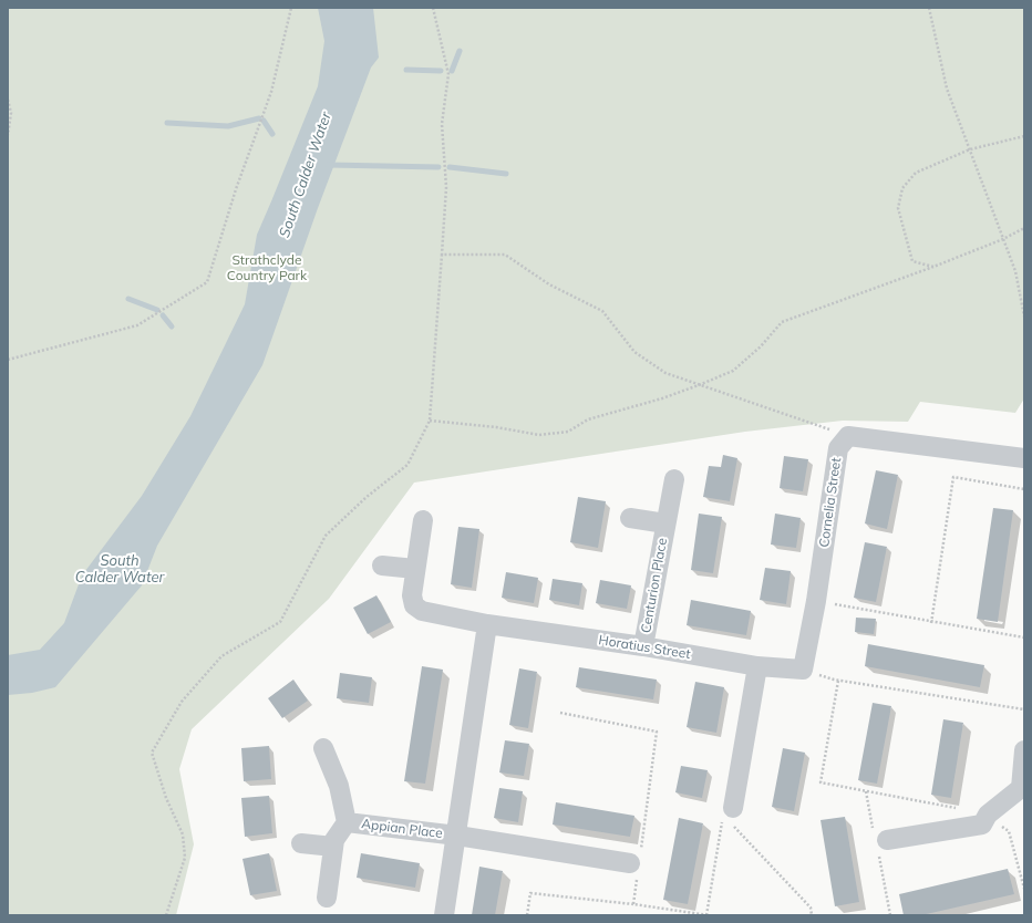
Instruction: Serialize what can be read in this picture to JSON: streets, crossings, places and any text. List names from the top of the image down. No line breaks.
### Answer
{"streets":{"street":["Cornelia Street","Centurion Place","Horatius Street","Appian Place"]},"crossings":[["Cornelia Street","Horatius Street"],["Centurion Place","Horatius Street"]],"water":["South Calder Water"],"parks":["Strathclyde Country Park"]}
